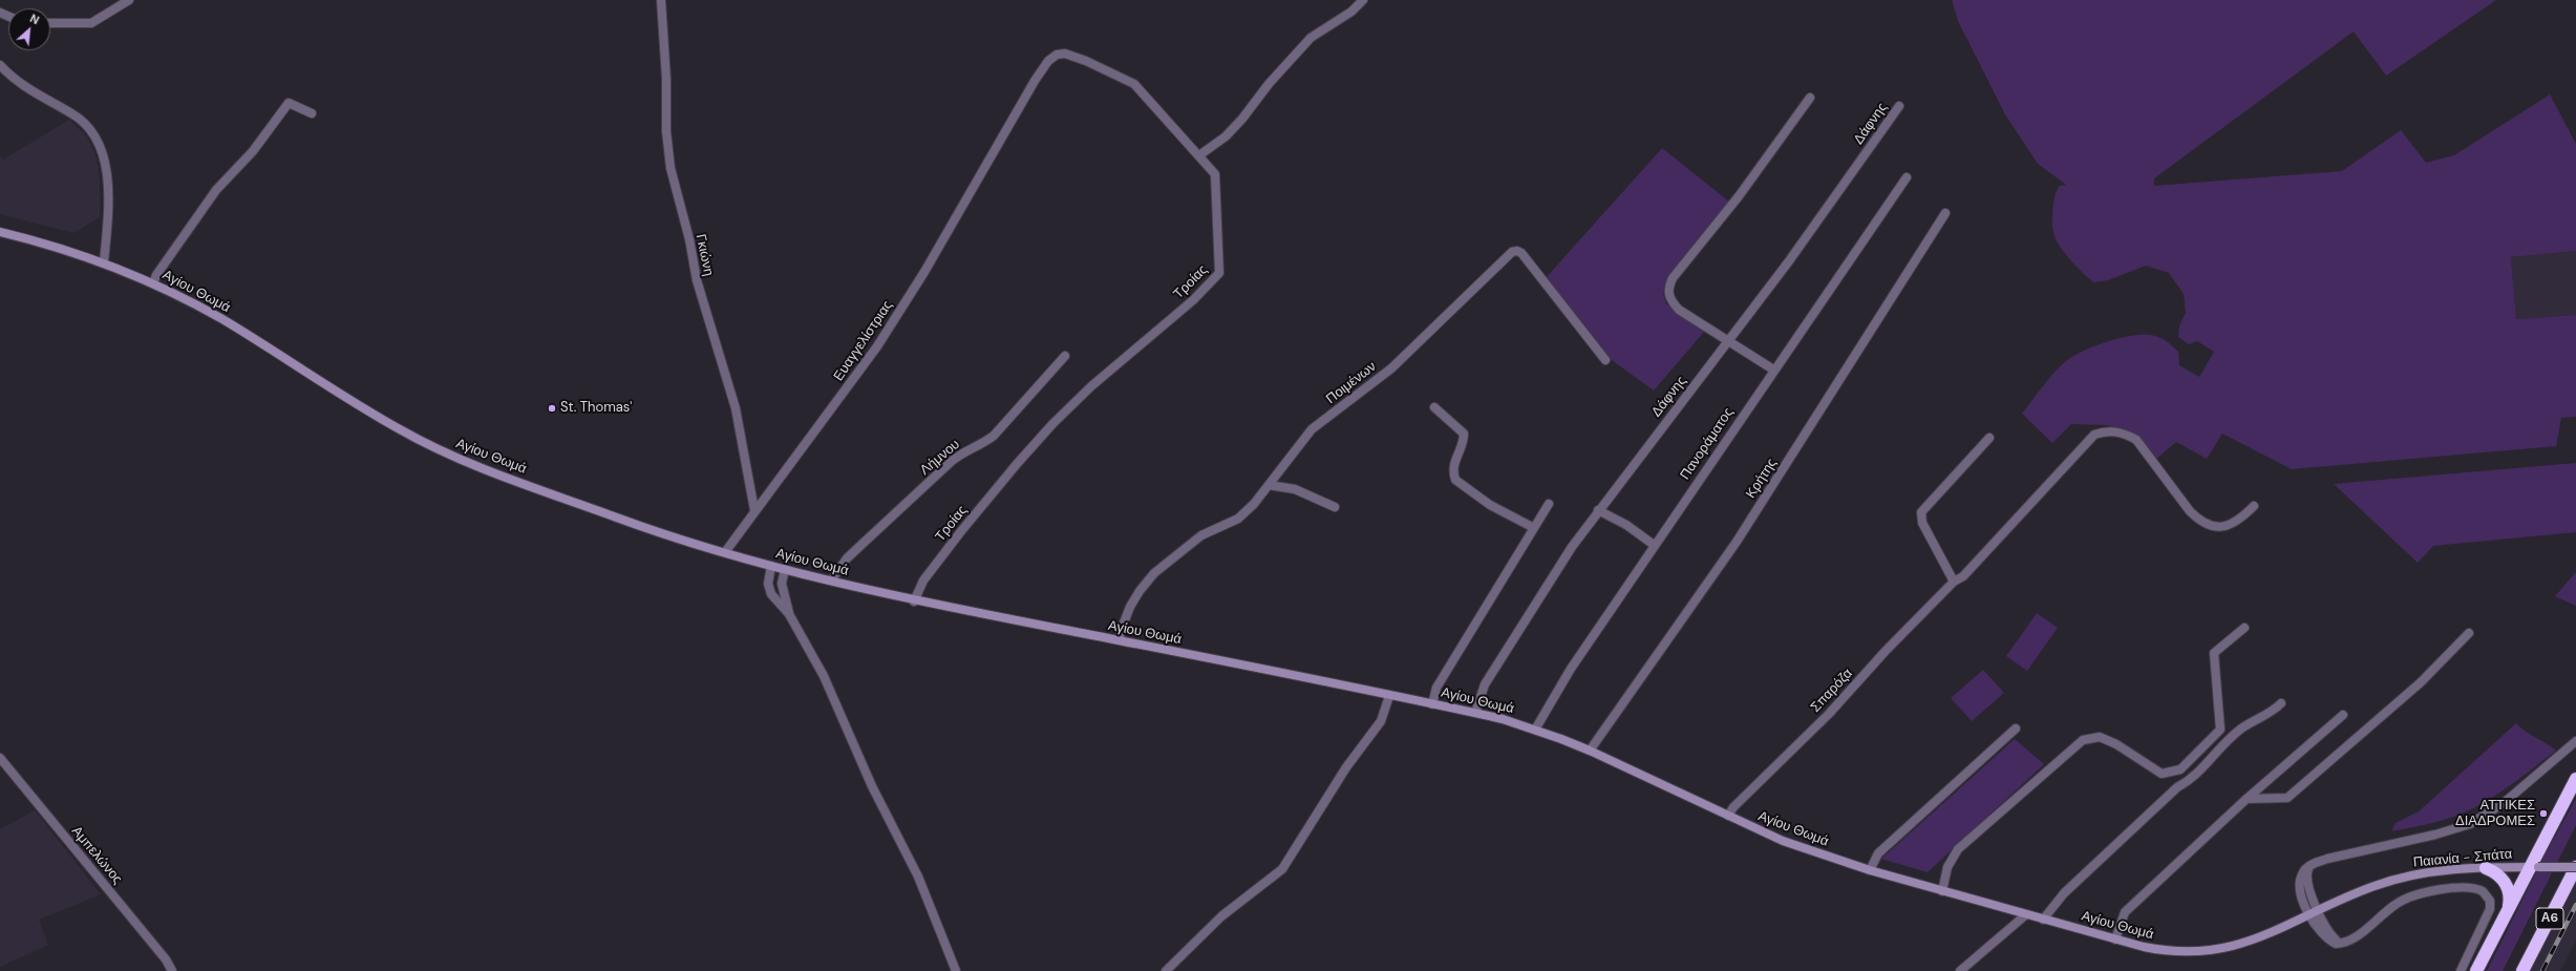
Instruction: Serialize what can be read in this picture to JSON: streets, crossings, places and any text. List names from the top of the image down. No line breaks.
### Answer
{"streets":{"highway":["Α6"],"main road":["Αγίου Θωμά","Παιανία - Σπάτα"],"street":["Δάφνης","Γκιώνη","Τροίας","Ευαγγελίστριας","Ποιμένων","Πανοράματος","Λήμνου","Κρήτης","Σπαρόζα","Αμπελώνος"]},"crossings":[["Δάφνης","Αγίου Θωμά"],["Γκιώνη","Ευαγγελίστριας"],["Τροίας","Αγίου Θωμά"],["Τροίας","Ευαγγελίστριας"],["Αγίου Θωμά","Ευαγγελίστριας"],["Αγίου Θωμά","Ποιμένων"],["Αγίου Θωμά","Πανοράματος"],["Αγίου Θωμά","Λήμνου"],["Αγίου Θωμά","Κρήτης"],["Αγίου Θωμά","Σπαρόζα"],["Αγίου Θωμά","Παιανία - Σπάτα"],["Παιανία - Σπάτα","Α6"]],"places":["St. Thomas'","ΑΤΤΙΚΕΣ ΔΙΑΔΡΟΜΕΣ"],"north":"top right"}
